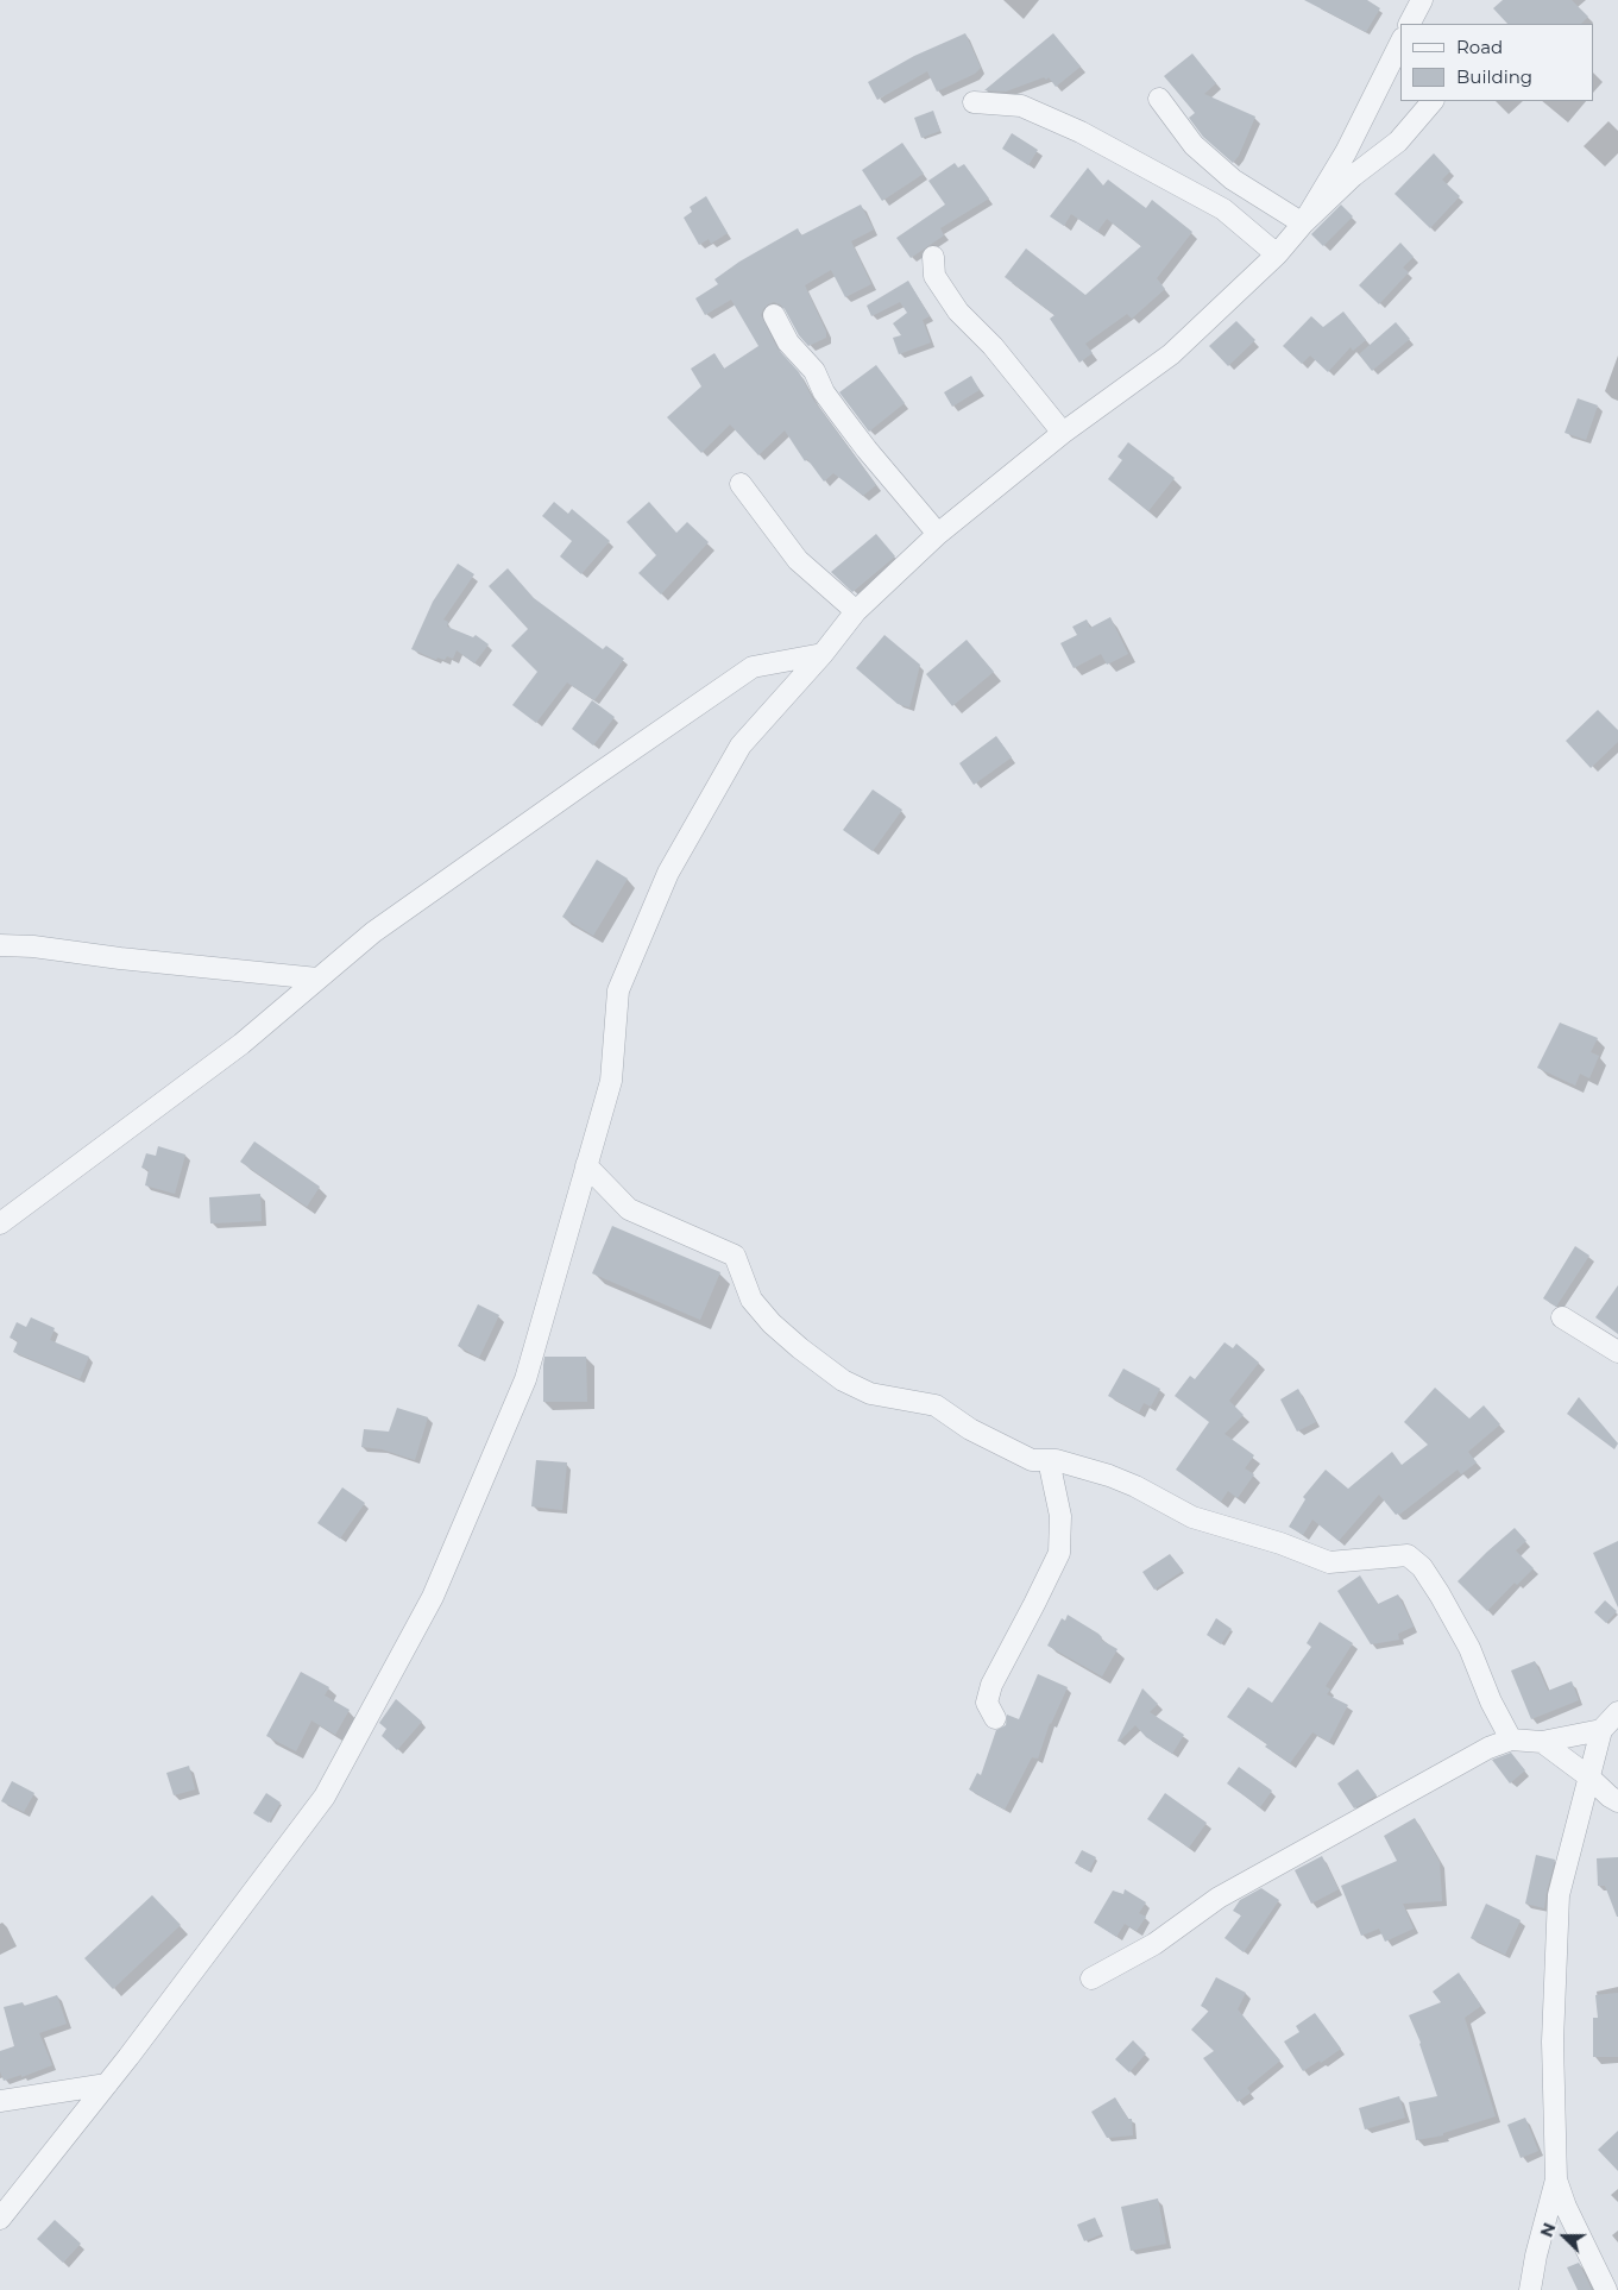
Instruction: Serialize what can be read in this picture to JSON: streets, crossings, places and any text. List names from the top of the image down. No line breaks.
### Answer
{"legend":["Road","Building"],"north":"left"}
